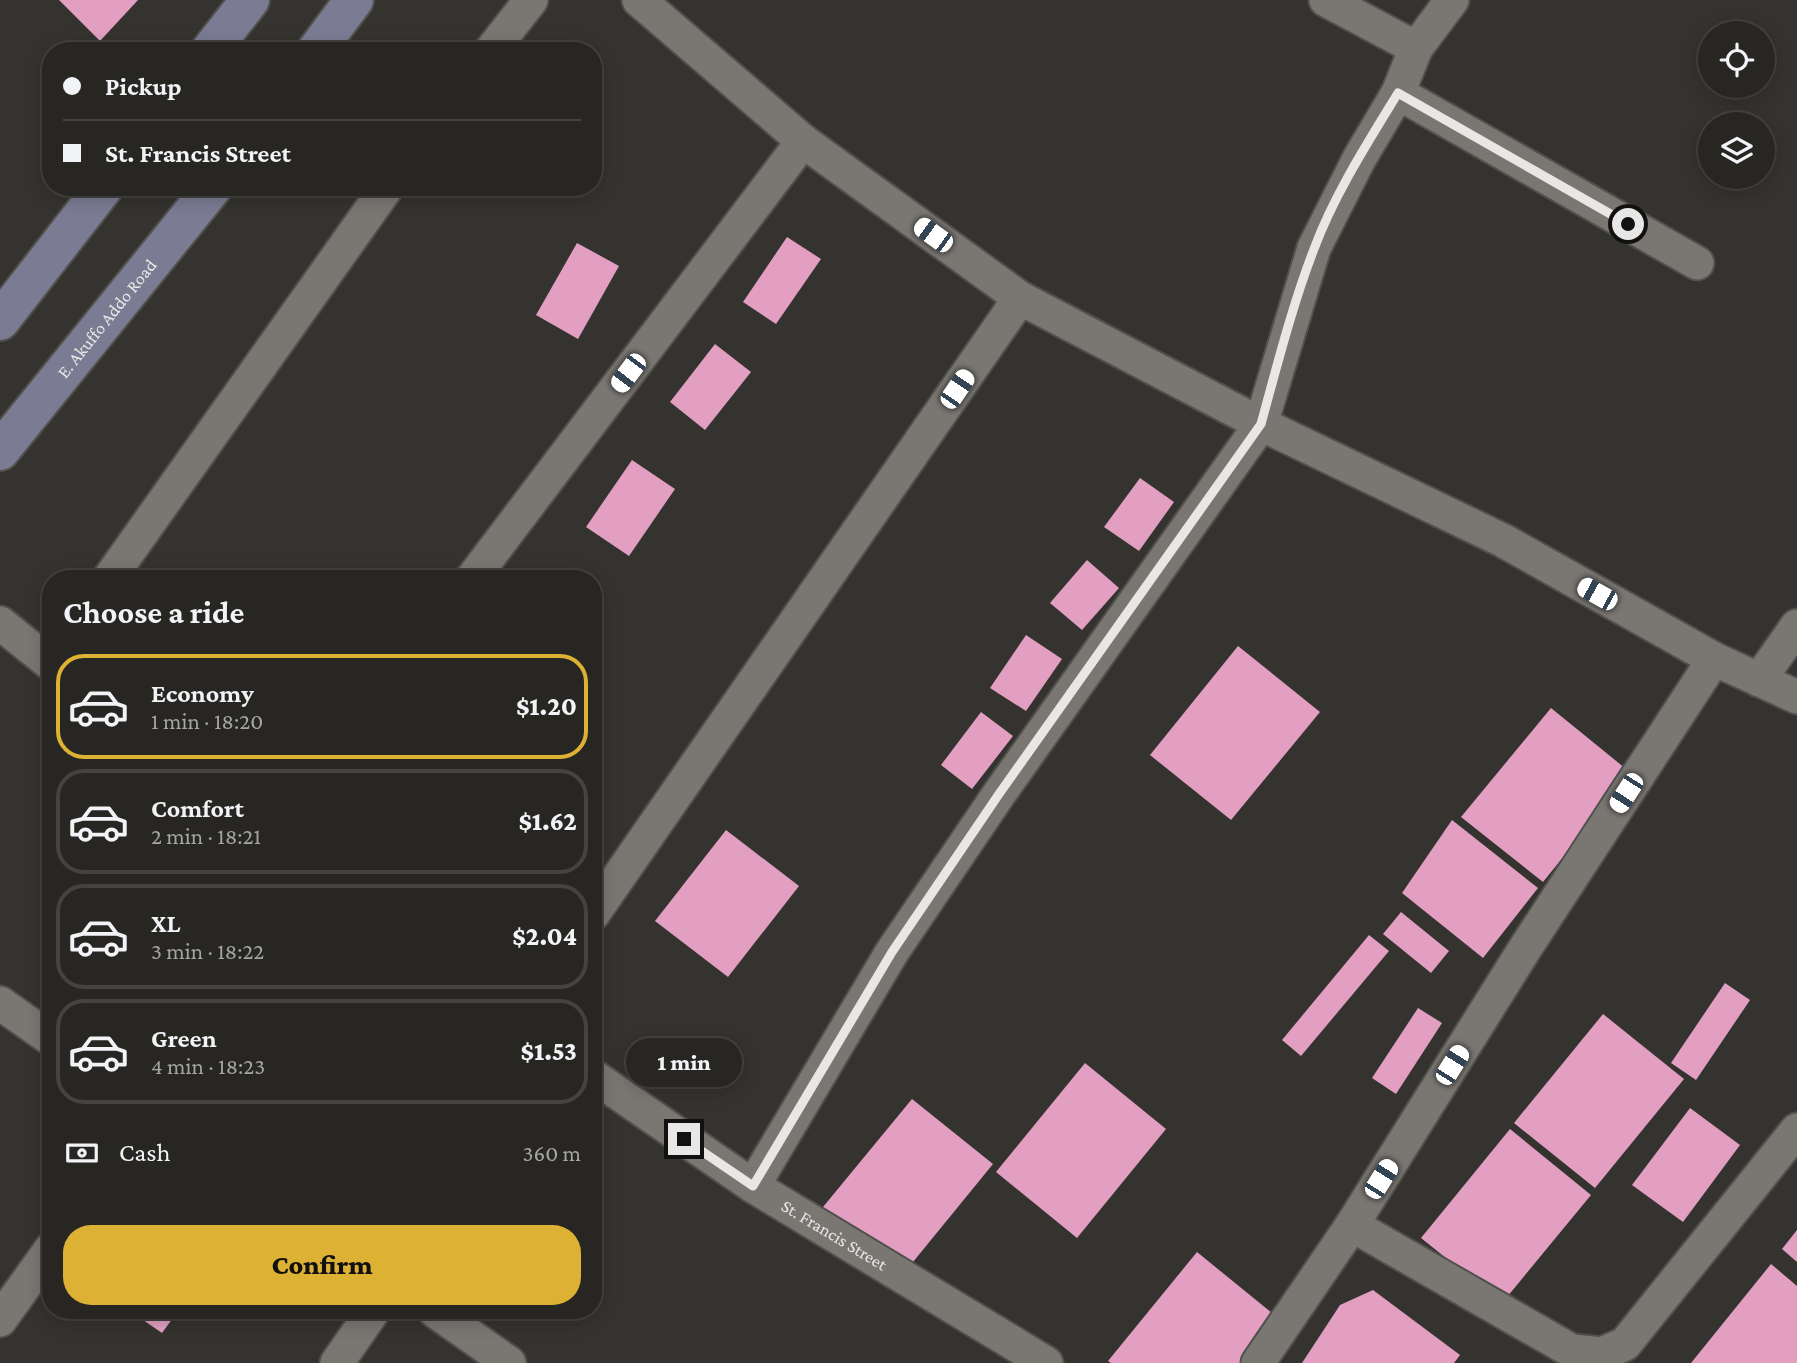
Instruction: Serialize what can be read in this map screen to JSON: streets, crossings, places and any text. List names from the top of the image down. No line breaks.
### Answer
{"streets":{"main road":["E. Akuffo Addo Road"],"street":["St. Francis Street"]},"page":{"banner":["Pickup","St. Francis Street"],"heading":"Choose a ride","list":[{"name":"Economy","note":"1 min · 18:20","value":"$1.20"},{"name":"Comfort","note":"2 min · 18:21","value":"$1.62"},{"name":"XL","note":"3 min · 18:22","value":"$2.04"},{"name":"Green","note":"4 min · 18:23","value":"$1.53"}],"bubble":"1 min","pay":["Cash","360 m"],"buttons":"Confirm"}}
